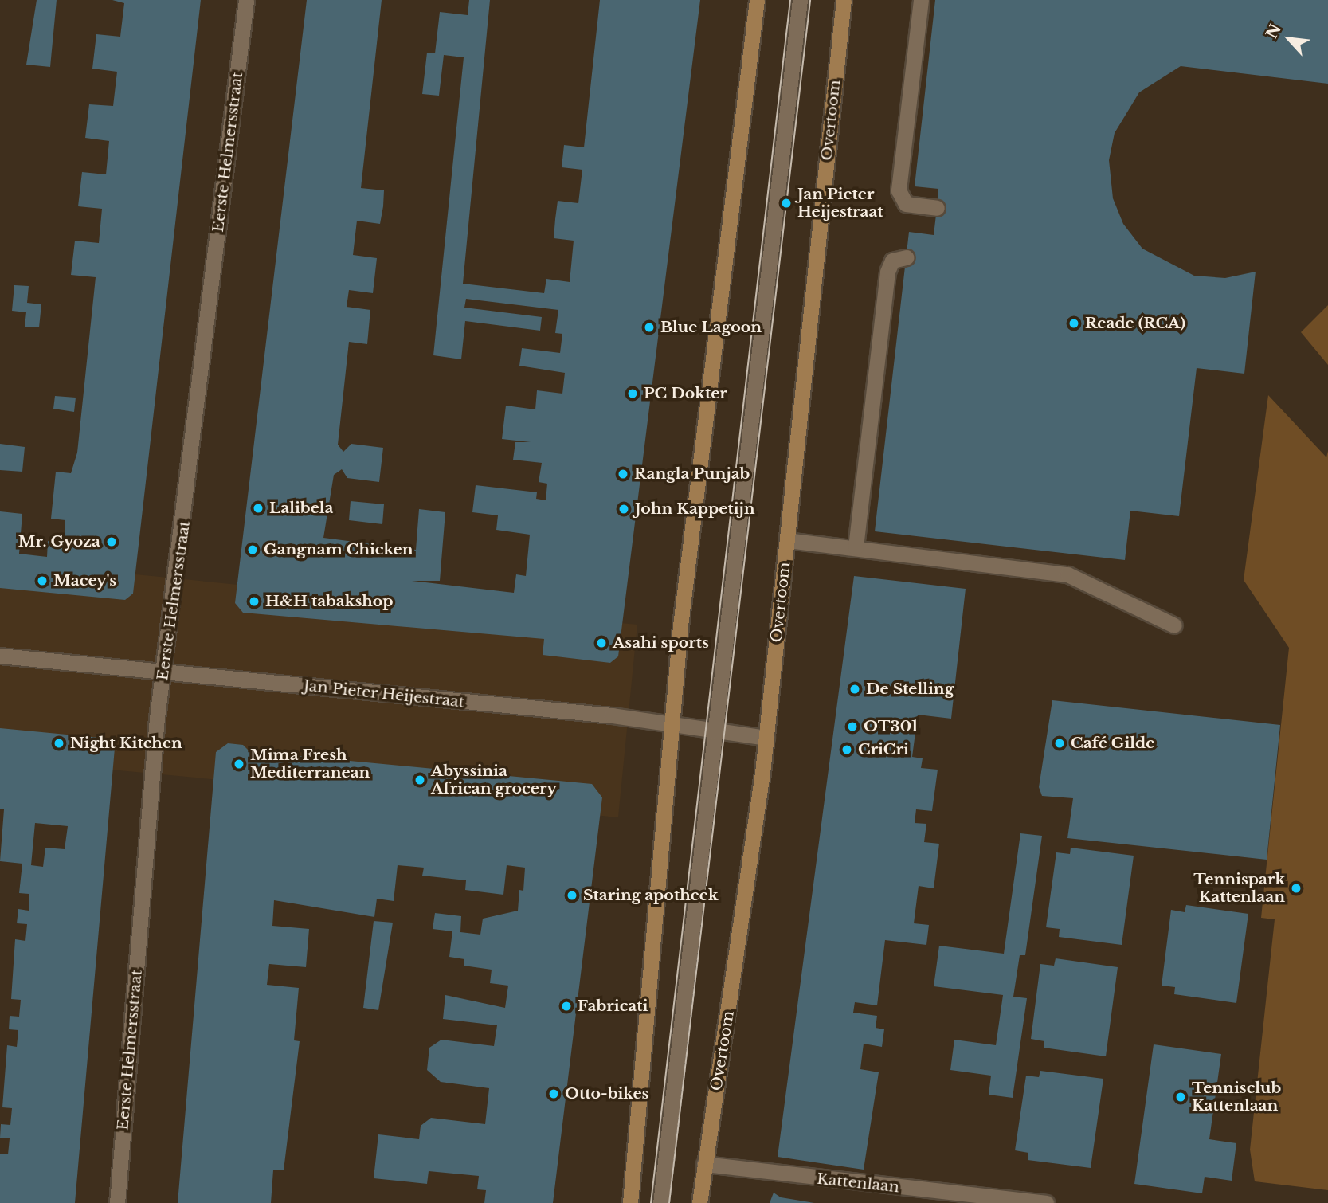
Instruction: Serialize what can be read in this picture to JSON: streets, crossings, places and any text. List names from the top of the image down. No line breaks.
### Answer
{"streets":{"main road":["Overtoom"],"street":["Eerste Helmersstraat","Jan Pieter Heijestraat","Kattenlaan"]},"crossings":[["Overtoom","Jan Pieter Heijestraat"],["Overtoom","Kattenlaan"],["Eerste Helmersstraat","Jan Pieter Heijestraat"]],"places":["Jan Pieter Heijestraat","Reade (RCA)","Blue Lagoon","PC Dokter","Rangla Punjab","Lalibela","John Kappetijn","Mr. Gyoza","Gangnam Chicken","Macey's","H&H tabakshop","Asahi sports","De Stelling","OT301","Night Kitchen","Café Gilde","CriCri","Mima Fresh Mediterranean","Abyssinia African grocery","Tennispark Kattenlaan","Staring apotheek","Fabricati","Otto-bikes","Tennisclub Kattenlaan"],"north":"top left"}
